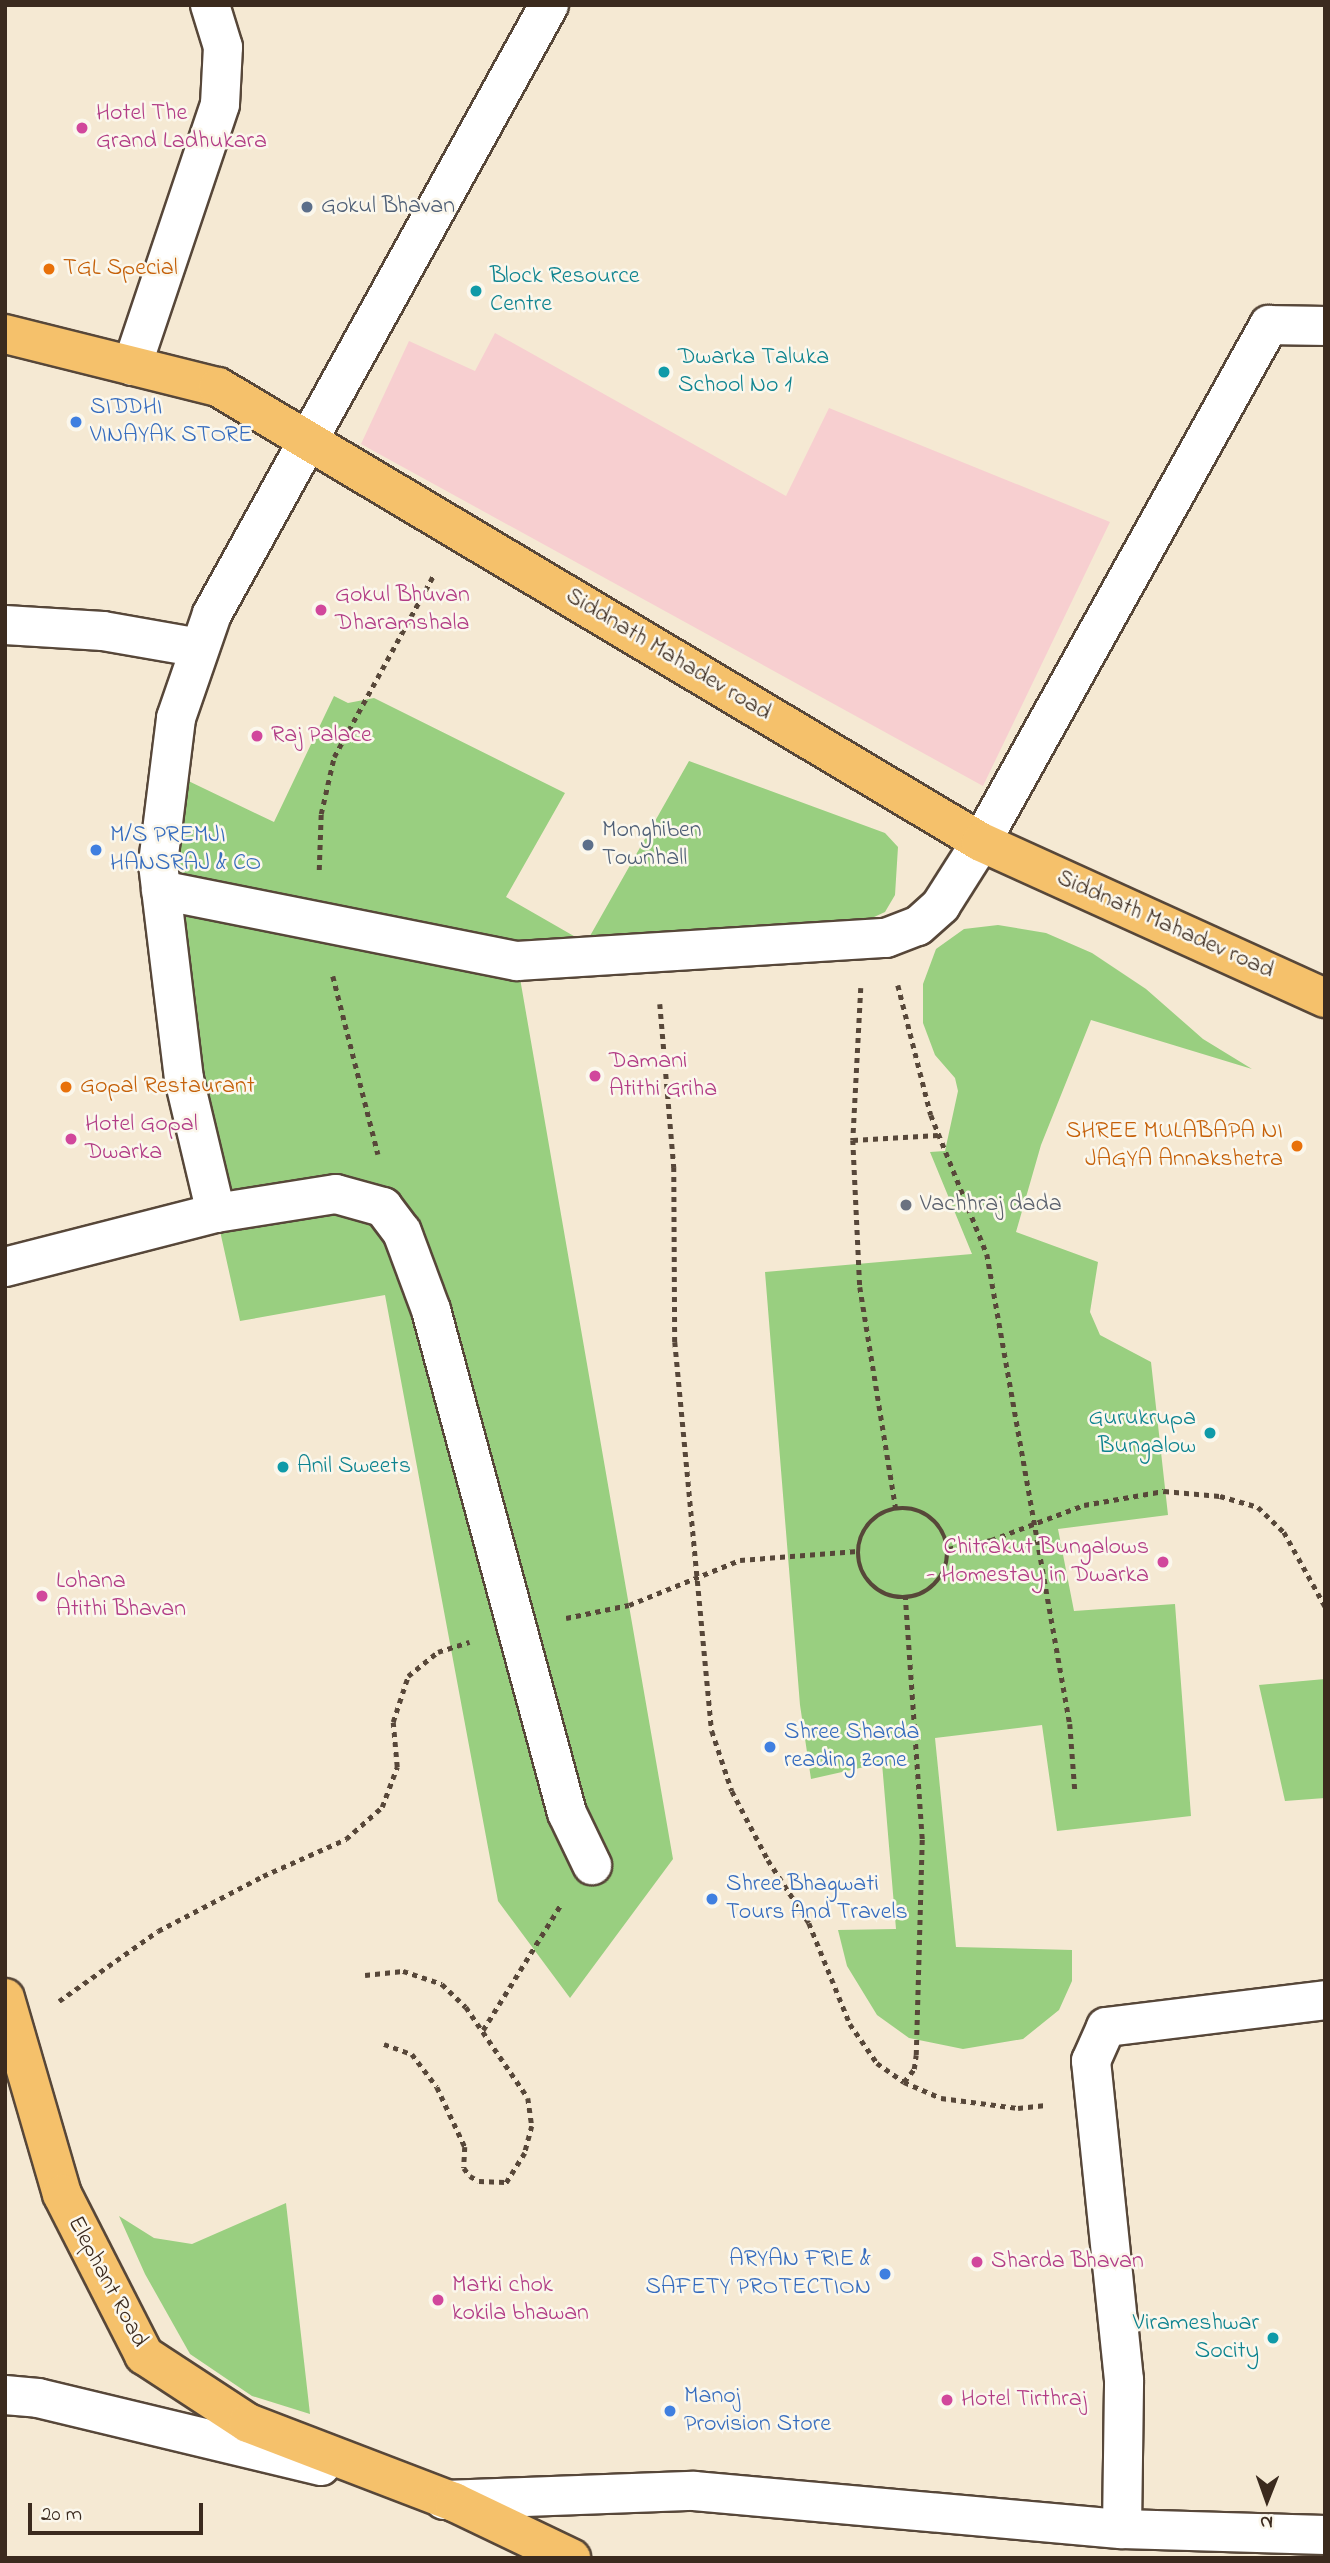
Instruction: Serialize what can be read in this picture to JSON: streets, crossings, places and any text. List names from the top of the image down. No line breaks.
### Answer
{"streets":{"main road":["Siddnath Mahadev road","Elephant Road"]},"places":["Hotel The Grand Ladhukara","Gokul Bhavan","TGL Special","Block Resource Centre","Dwarka Taluka School No 1","SIDDHI VINAYAK STORE","Gokul Bhuvan Dharamshala","Raj Palace","Monghiben Townhall","M/S PREMJI HANSRAJ & CO","Damani Atithi Griha","Gopal Restaurant","Hotel Gopal Dwarka","SHREE MULABAPA NI JAGYA Annakshetra","Vachhraj dada","Gurukrupa Bungalow","Anil Sweets","Chitrakut Bungalows - Homestay in Dwarka","Lohana Atithi Bhavan","Shree Sharda reading zone","Shree Bhagwati Tours And Travels","Sharda Bhavan","ARYAN FRIE & SAFETY PROTECTION","Matki chok kokila bhawan","Virameshwar Socity","Hotel Tirthraj","Manoj Provision Store"],"scale_bar":"20 m","north":"bottom"}
